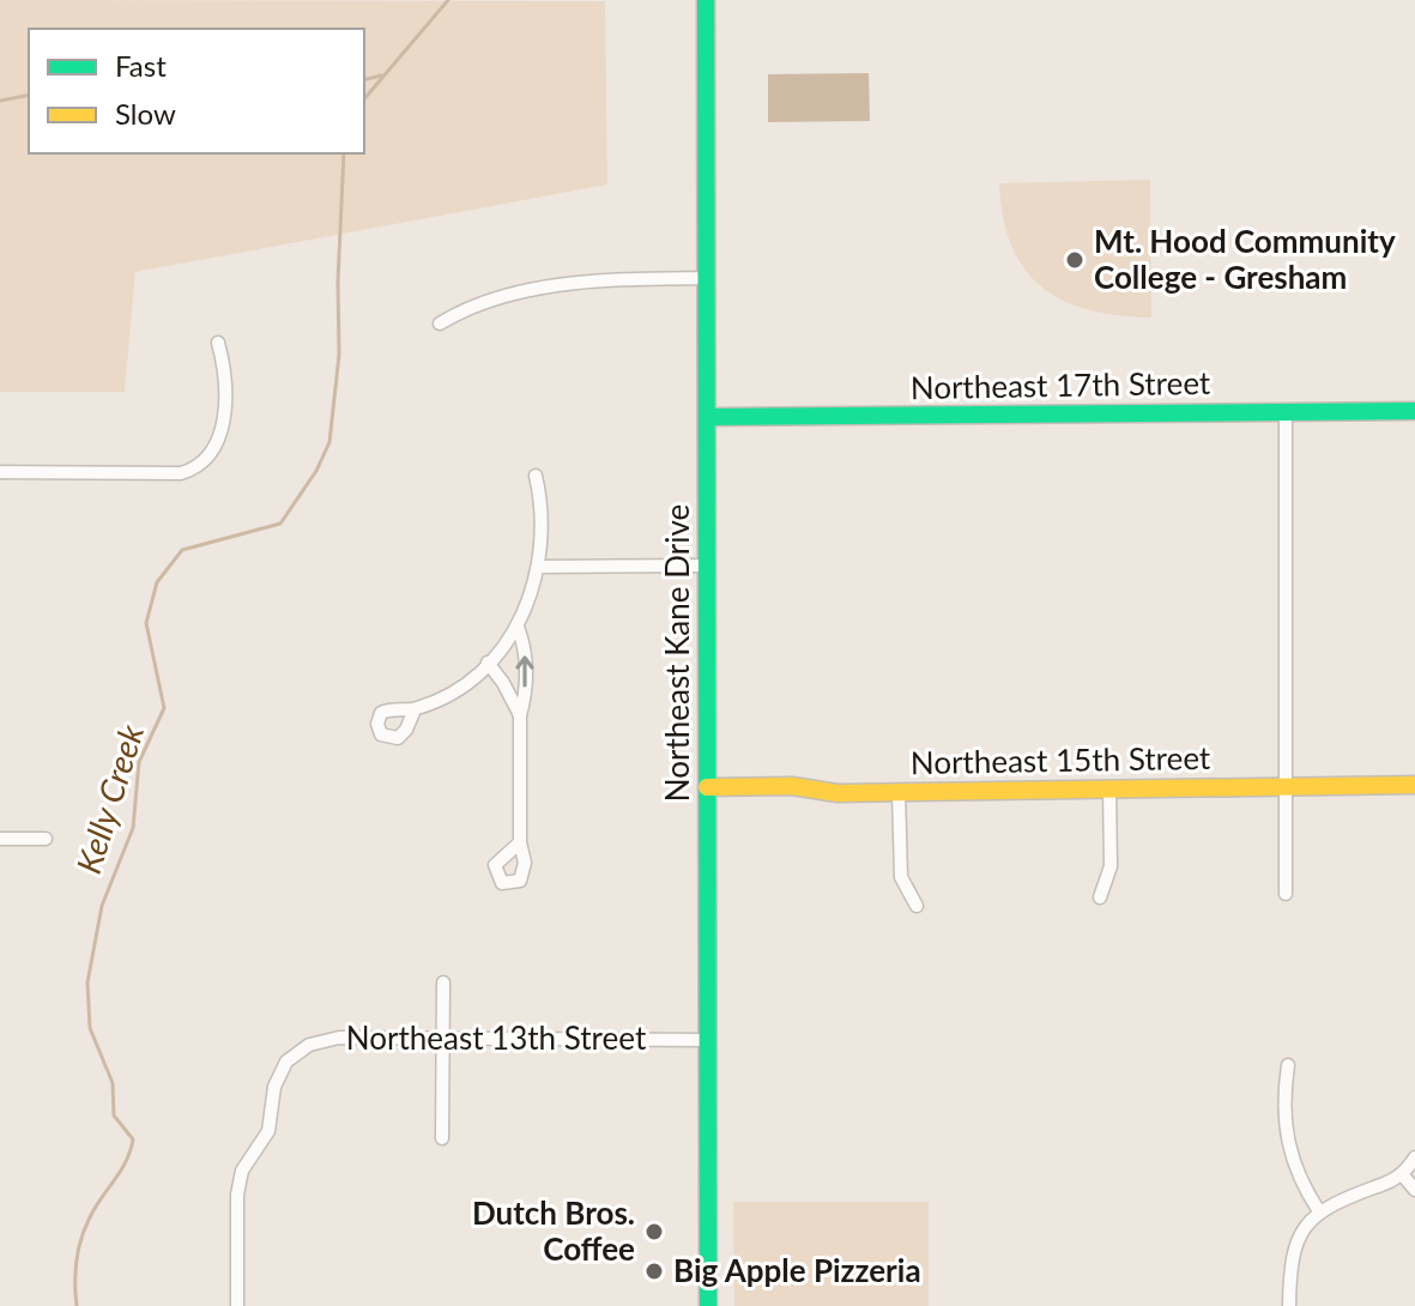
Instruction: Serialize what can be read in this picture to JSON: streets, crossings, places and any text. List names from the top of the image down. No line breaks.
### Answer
{"streets":{"street":["Northeast 17th Street","Northeast Kane Drive","Northeast 15th Street","Northeast 13th Street"]},"crossings":[["Northeast 17th Street","Northeast Kane Drive"],["Northeast Kane Drive","Northeast 15th Street"],["Northeast Kane Drive","Northeast 13th Street"]],"water":["Kelly Creek"],"places":["Mt. Hood Community College - Gresham","Dutch Bros. Coffee","Big Apple Pizzeria"],"legend":["Fast","Slow"]}
